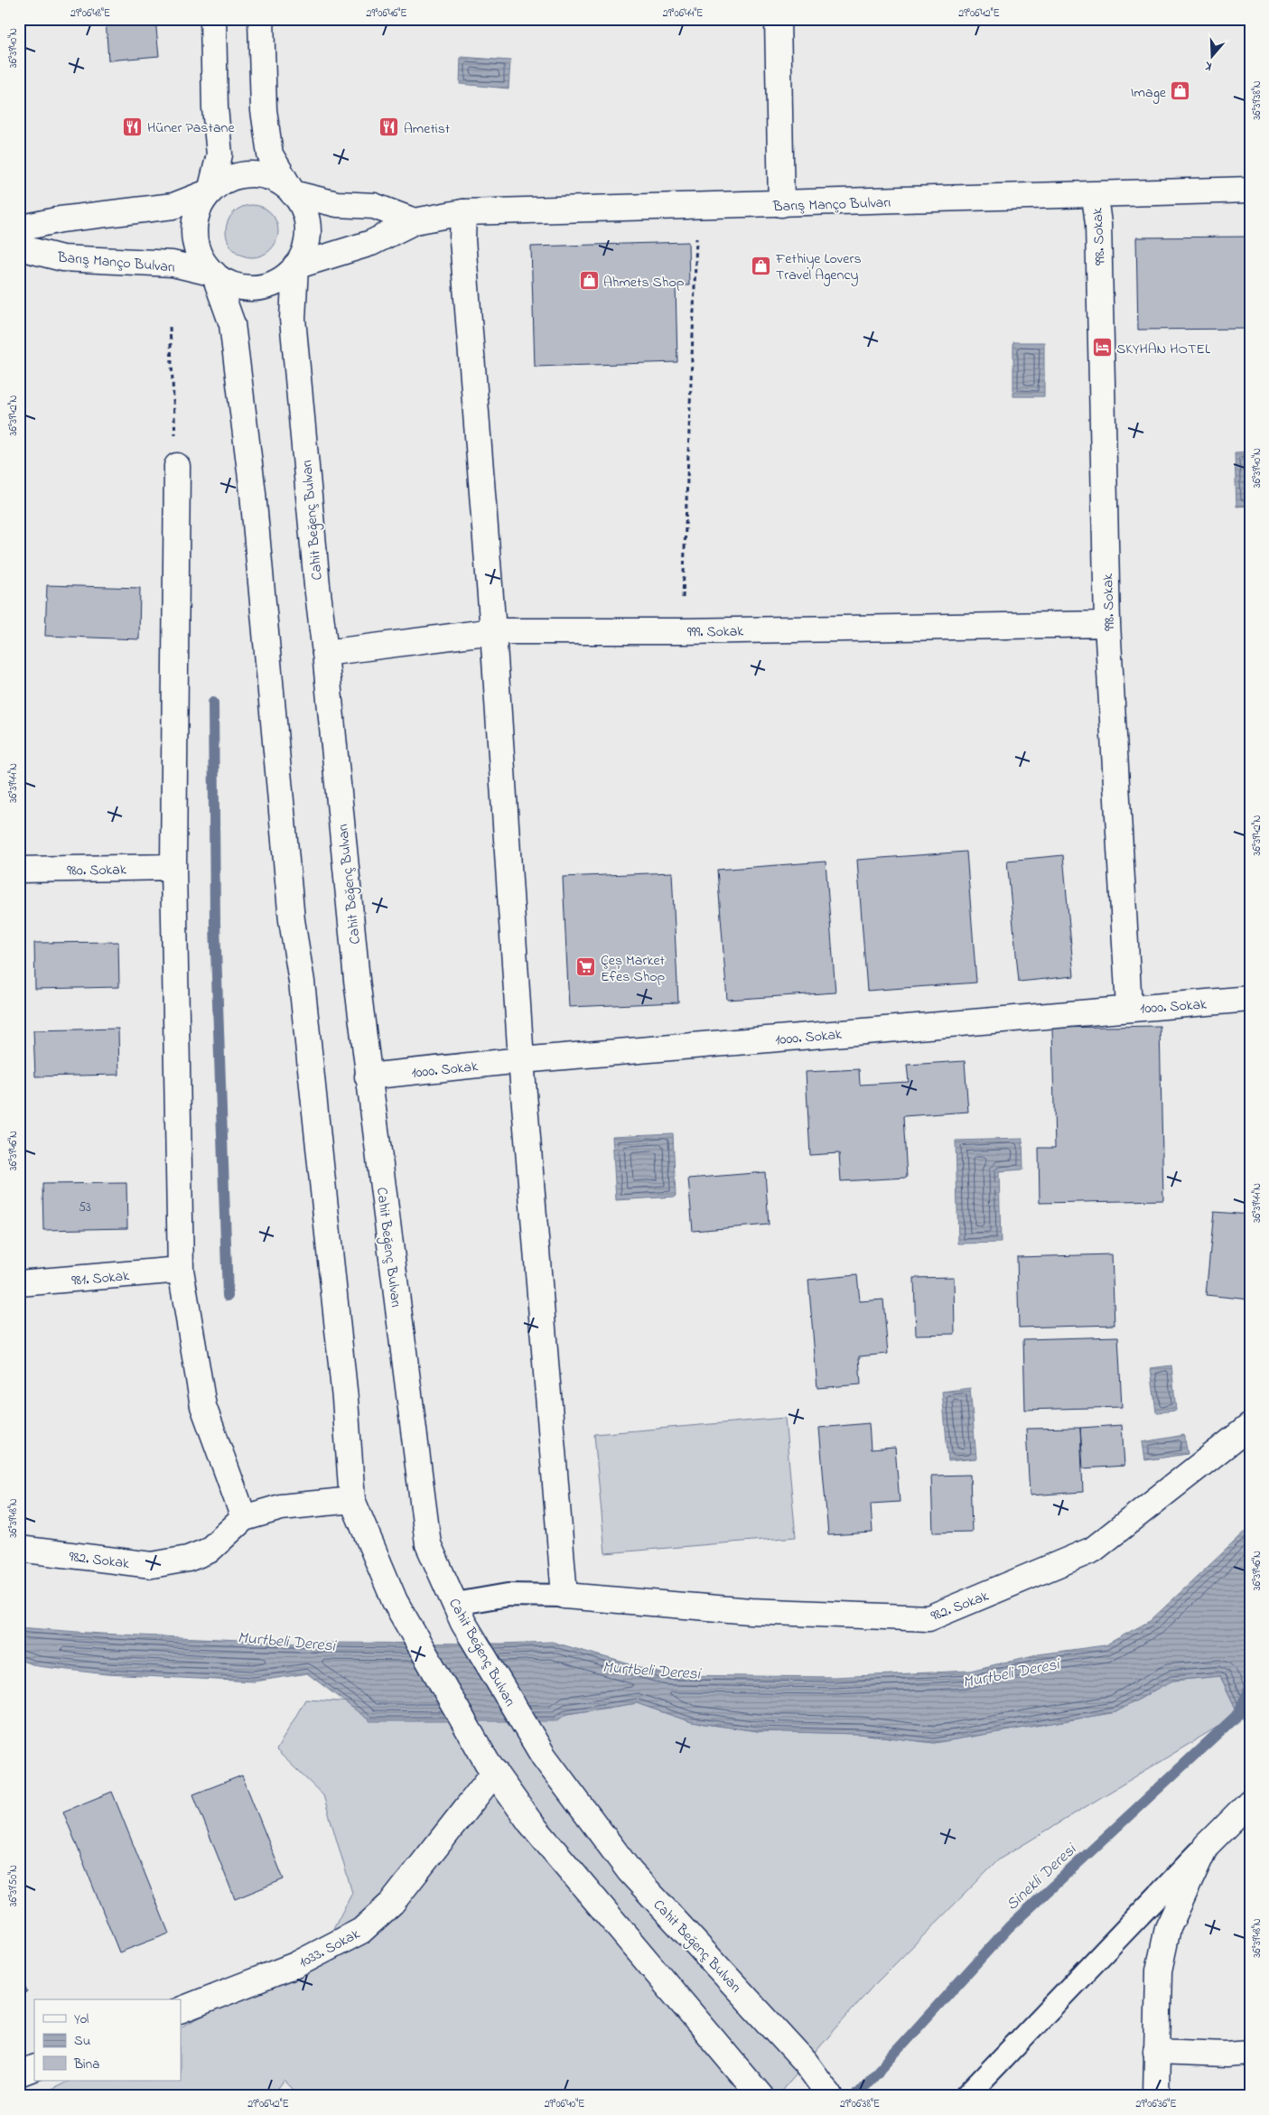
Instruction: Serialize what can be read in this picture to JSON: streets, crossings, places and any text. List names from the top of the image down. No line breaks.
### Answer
{"streets":{"street":["Barış Manço Bulvarı","998. Sokak","Cahit Beğenç Bulvarı","999. Sokak","980. Sokak","1000. Sokak","981. Sokak","982. Sokak","1033. Sokak"]},"crossings":[["Barış Manço Bulvarı","998. Sokak"],["Barış Manço Bulvarı","Cahit Beğenç Bulvarı"],["998. Sokak","999. Sokak"],["998. Sokak","1000. Sokak"],["Cahit Beğenç Bulvarı","999. Sokak"],["Cahit Beğenç Bulvarı","1000. Sokak"]],"water":["Murtbeli Deresi","Sinekli Deresi"],"places":{"shop":["Image","Fethiye Lovers Travel Agency","Ahmets Shop"],"restaurant":["Hüner Pastane","Ametist"],"hotel":["SKYHAN HOTEL"],"supermarket":["Çeș Market Efes Shop"]},"house_numbers":["53"],"legend":["Yol","Su","Bina"],"north":"bottom","coordinates":["29°06'48\"E","29°06'46\"E","29°06'44\"E","29°06'42\"E","36°39'40\"N","36°39'38\"N","36°39'42\"N","36°39'44\"N","36°39'46\"N","36°39'48\"N","36°39'50\"N","29°06'40\"E","29°06'38\"E","29°06'36\"E"]}
